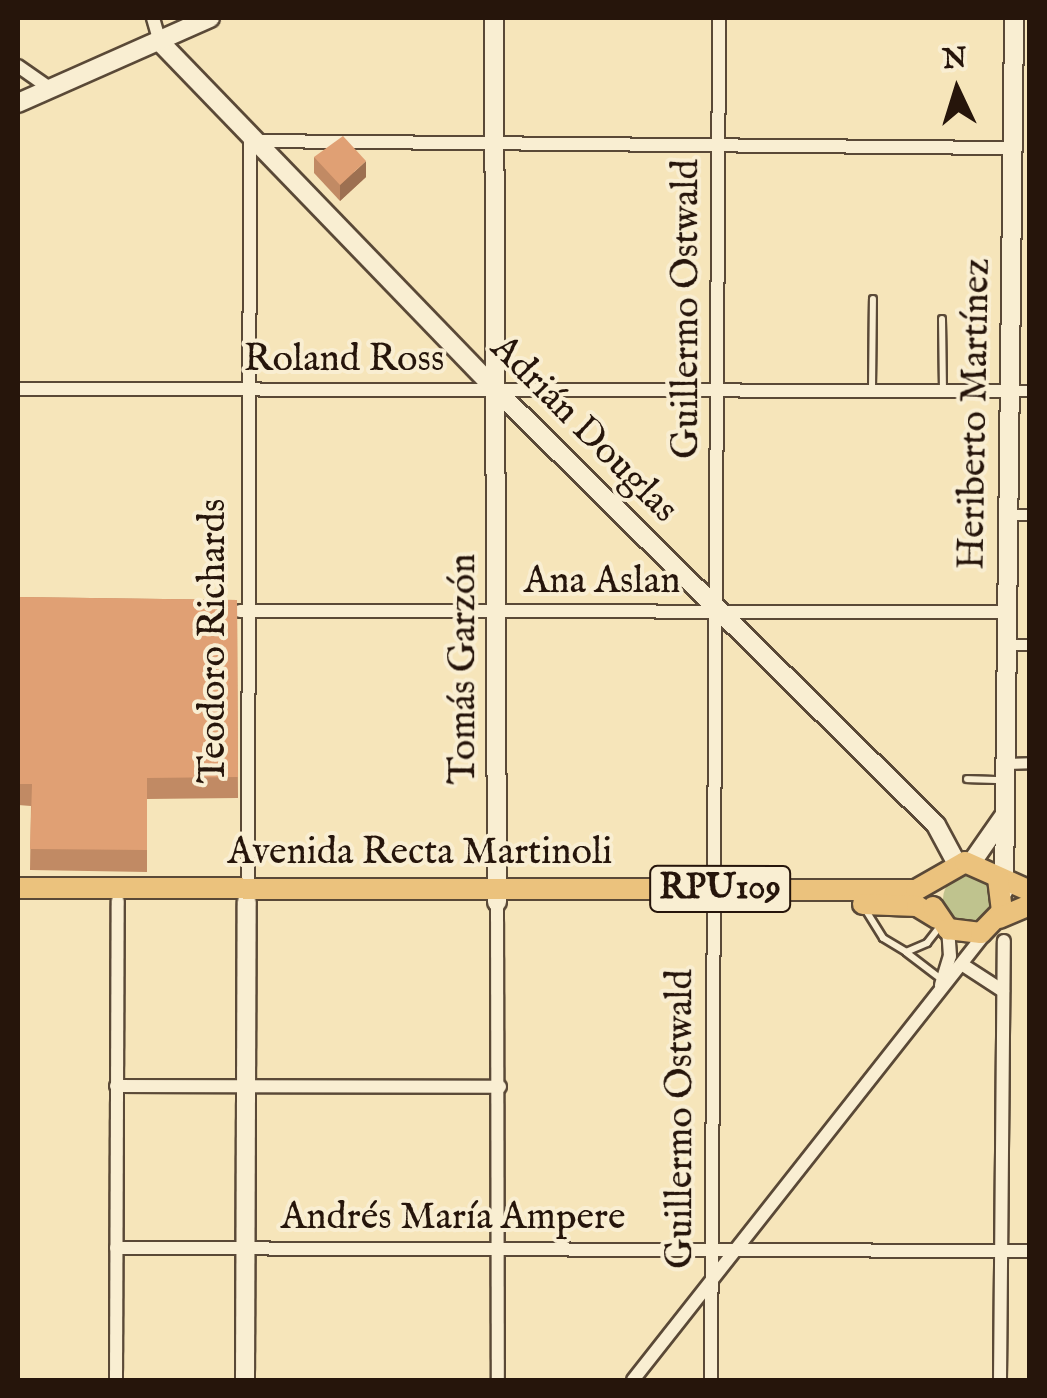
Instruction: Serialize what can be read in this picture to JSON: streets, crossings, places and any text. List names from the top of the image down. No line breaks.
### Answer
{"streets":{"main road":["Avenida Recta Martinoli","RPU109"],"street":["Guillermo Ostwald","Roland Ross","Heriberto Martínez","Adrián Douglas","Ana Aslan","Teodoro Richards","Tomás Garzón","Andrés María Ampere"]},"crossings":[["Guillermo Ostwald","Roland Ross"],["Guillermo Ostwald","Adrián Douglas"],["Guillermo Ostwald","Ana Aslan"],["Guillermo Ostwald","Avenida Recta Martinoli"],["Guillermo Ostwald","Andrés María Ampere"],["Roland Ross","Heriberto Martínez"],["Roland Ross","Adrián Douglas"],["Roland Ross","Teodoro Richards"],["Roland Ross","Tomás Garzón"],["Heriberto Martínez","Adrián Douglas"],["Heriberto Martínez","Ana Aslan"],["Heriberto Martínez","Avenida Recta Martinoli"],["Heriberto Martínez","RPU109"],["Adrián Douglas","Ana Aslan"],["Adrián Douglas","Teodoro Richards"],["Adrián Douglas","Tomás Garzón"],["Adrián Douglas","Avenida Recta Martinoli"],["Adrián Douglas","RPU109"],["Ana Aslan","Teodoro Richards"],["Ana Aslan","Tomás Garzón"],["Teodoro Richards","Avenida Recta Martinoli"],["Teodoro Richards","Andrés María Ampere"],["Tomás Garzón","Avenida Recta Martinoli"],["Tomás Garzón","Andrés María Ampere"],["Avenida Recta Martinoli","RPU109"]],"north":"top"}
